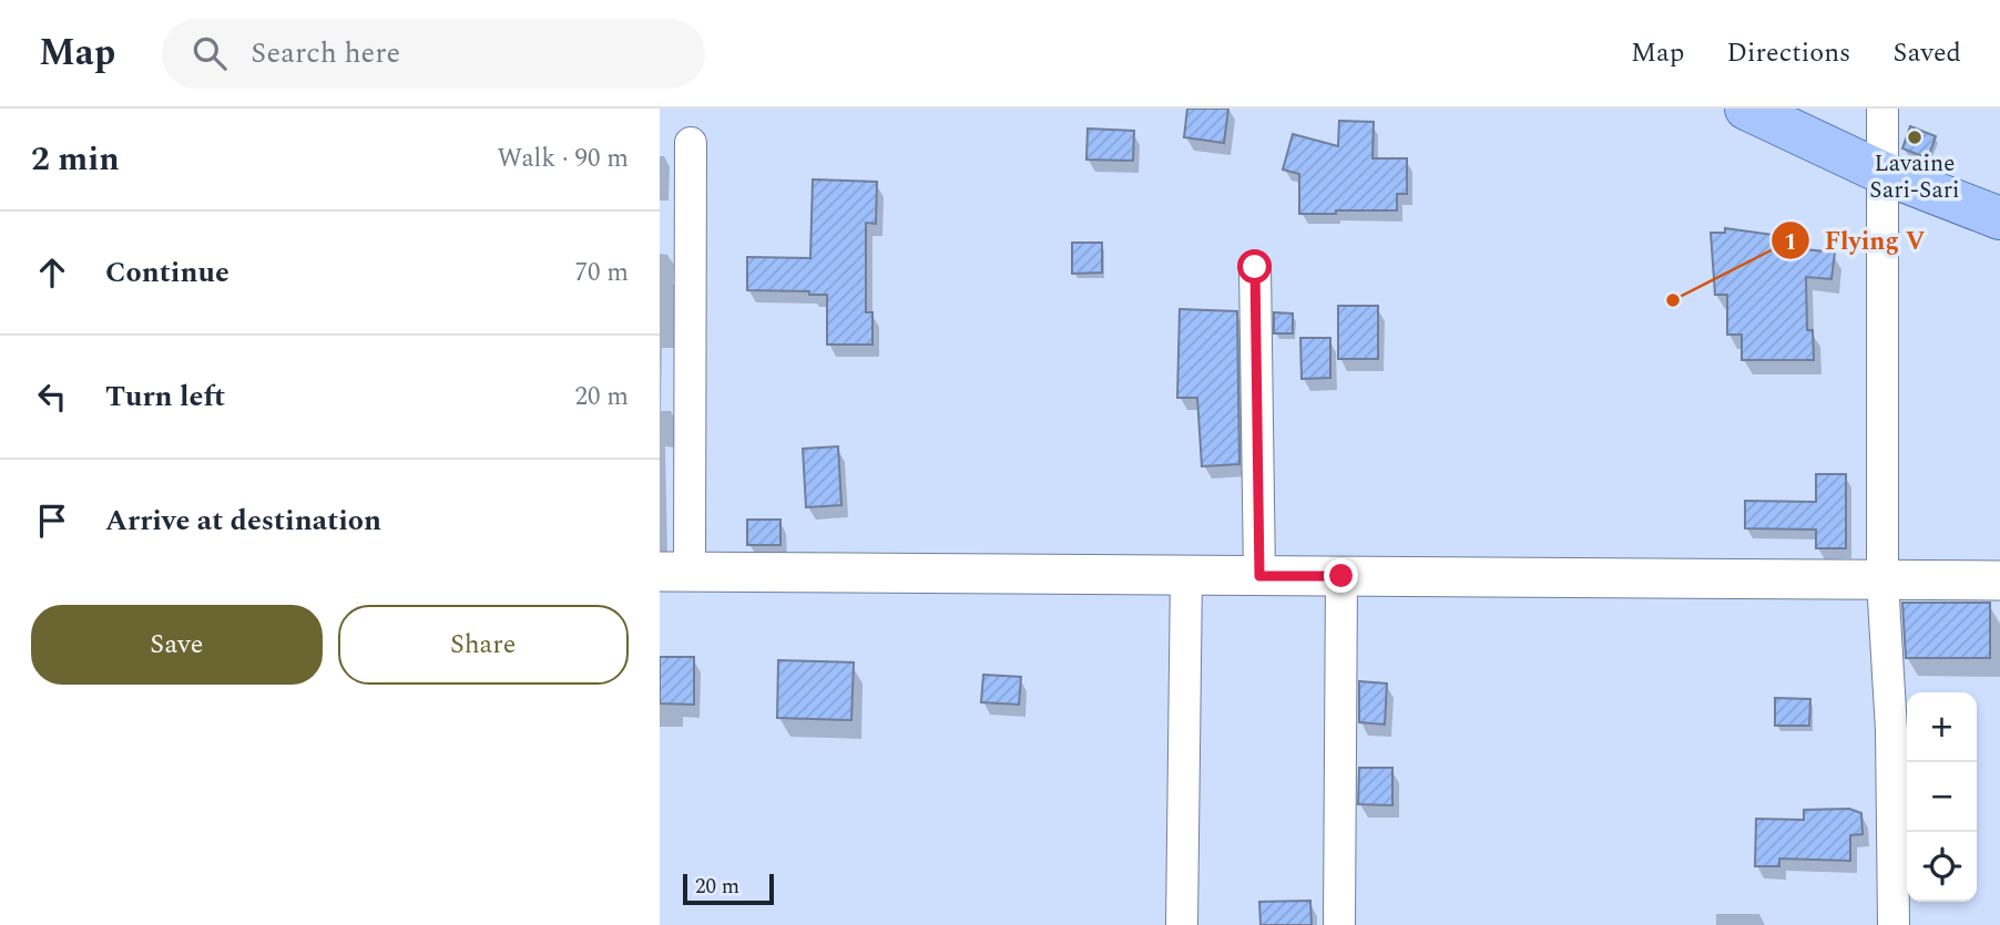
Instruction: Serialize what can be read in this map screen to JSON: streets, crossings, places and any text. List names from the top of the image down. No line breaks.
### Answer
{"places":["Lavaine Sari-Sari","Flying V"],"scale_bar":"20 m","page":{"header":"Map","search":"Search here","nav":["Map","Directions","Saved"],"heading":["2 min","Walk · 90 m"],"list":[["Continue","70 m"],["Turn left","20 m"],"Arrive at destination"],"buttons":["Save","Share"],"map_buttons":["+","−"],"scale":"20 m"}}
